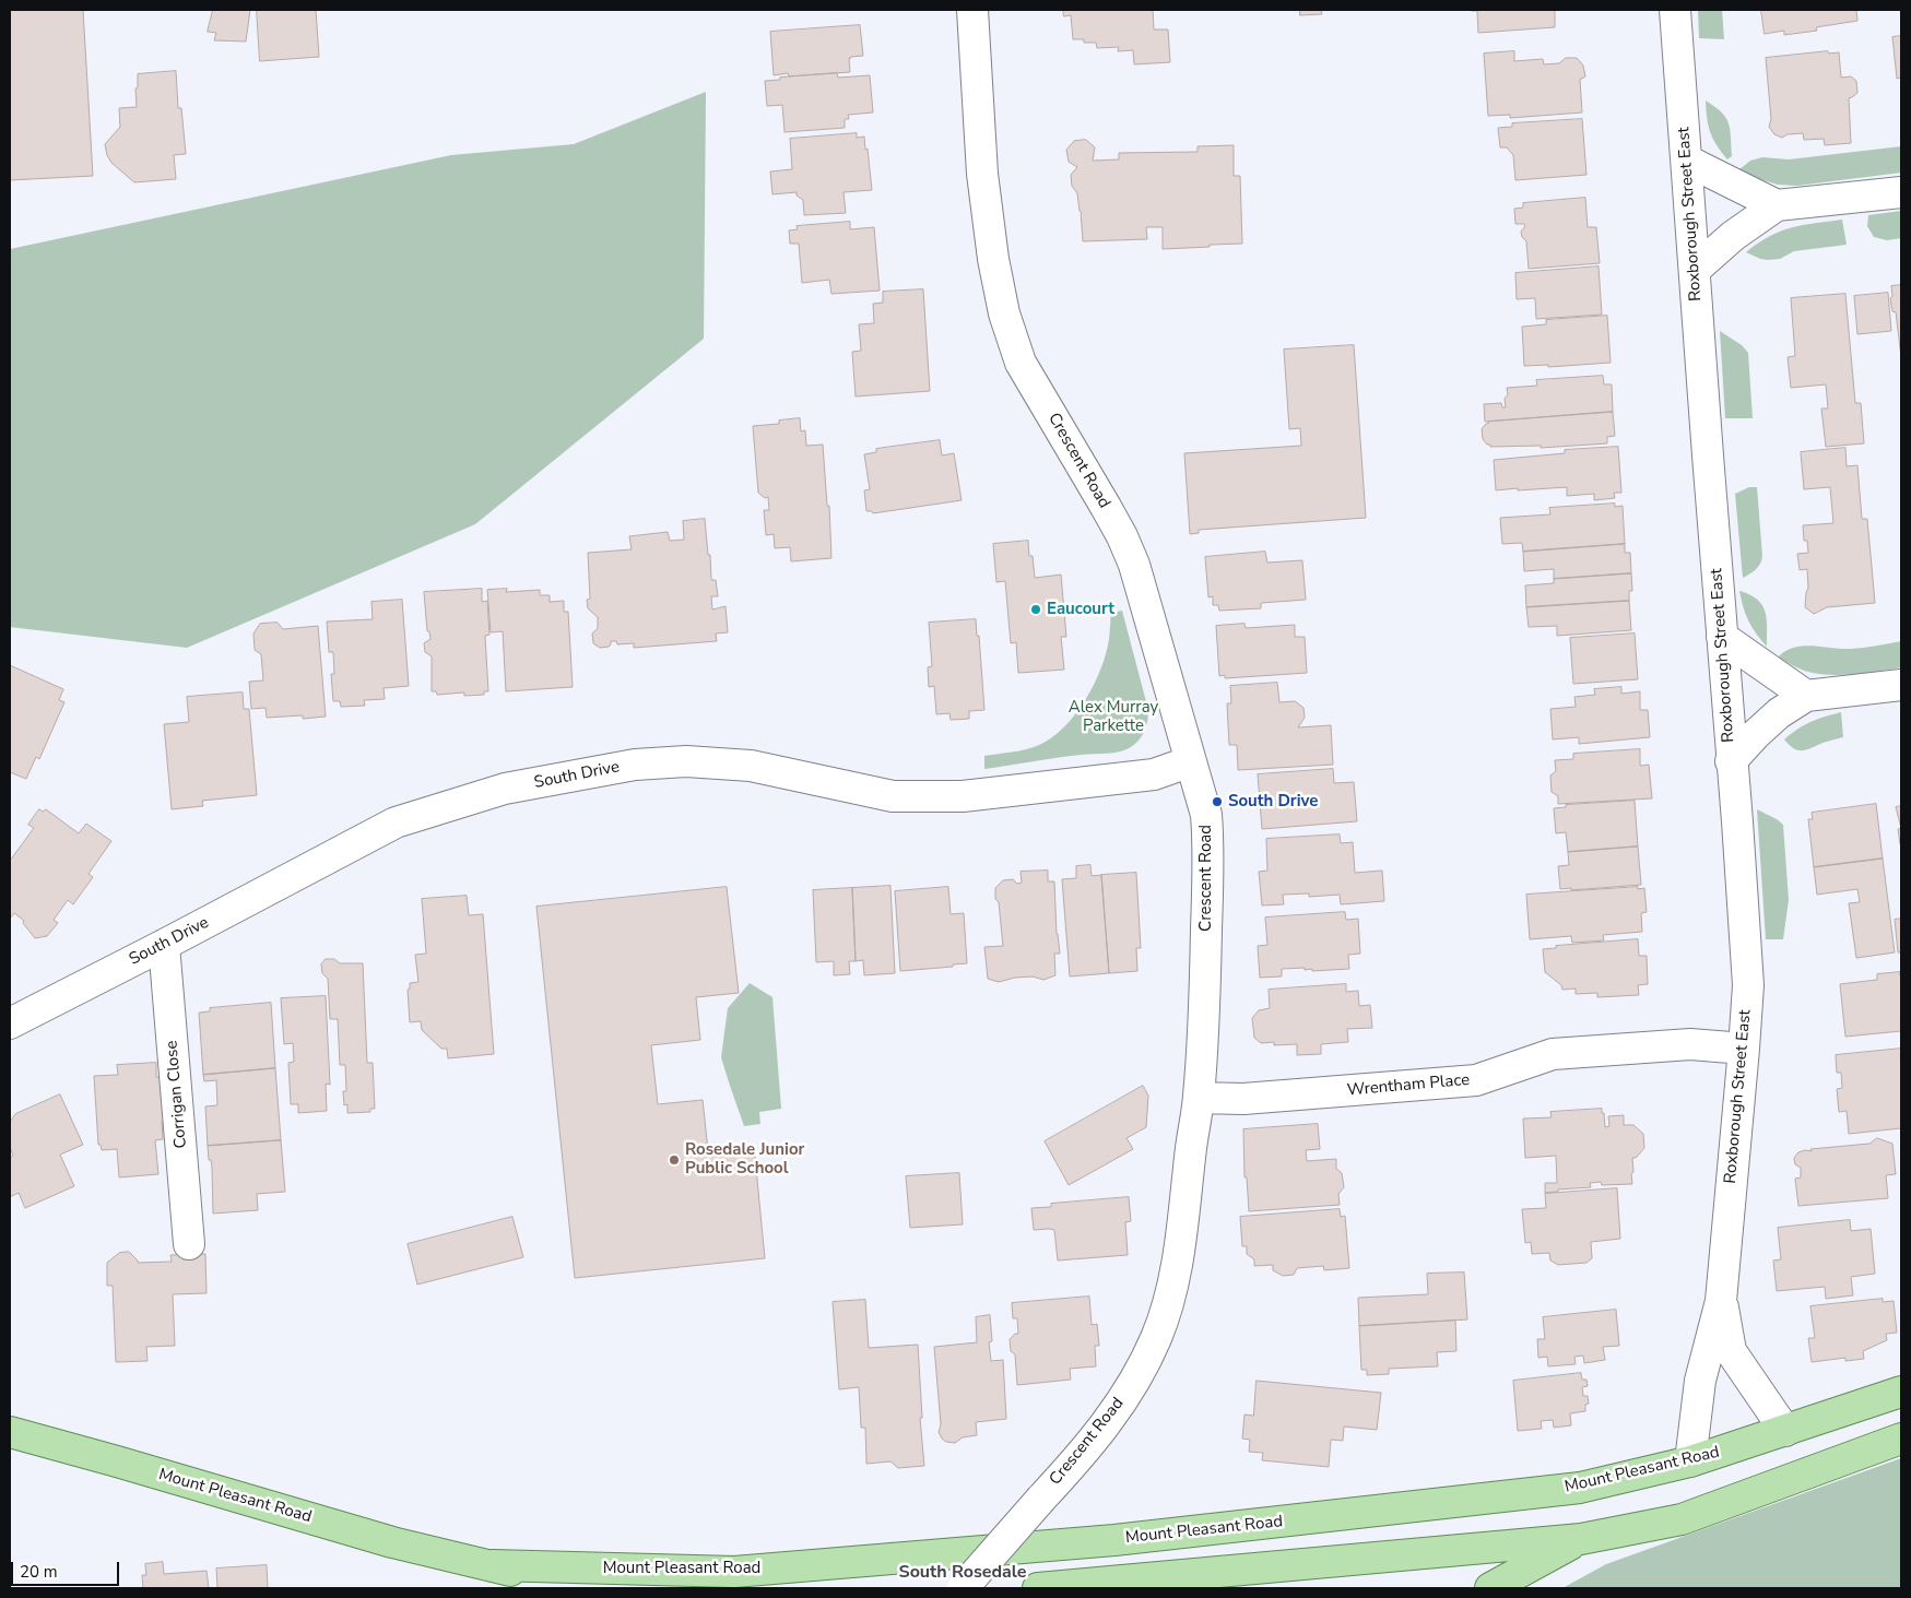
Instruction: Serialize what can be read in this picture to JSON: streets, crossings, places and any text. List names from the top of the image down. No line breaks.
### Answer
{"streets":{"main road":["Mount Pleasant Road"],"street":["Roxborough Street East","Crescent Road","South Drive","Wrentham Place","Corrigan Close"]},"crossings":[["Roxborough Street East","Wrentham Place"],["Roxborough Street East","Mount Pleasant Road"],["Crescent Road","South Drive"],["Crescent Road","Wrentham Place"],["South Drive","Corrigan Close"]],"districts":["South Rosedale"],"parks":["Alex Murray Parkette"],"places":["Eaucourt","South Drive","Rosedale Junior Public School"],"scale_bar":"20 m"}
